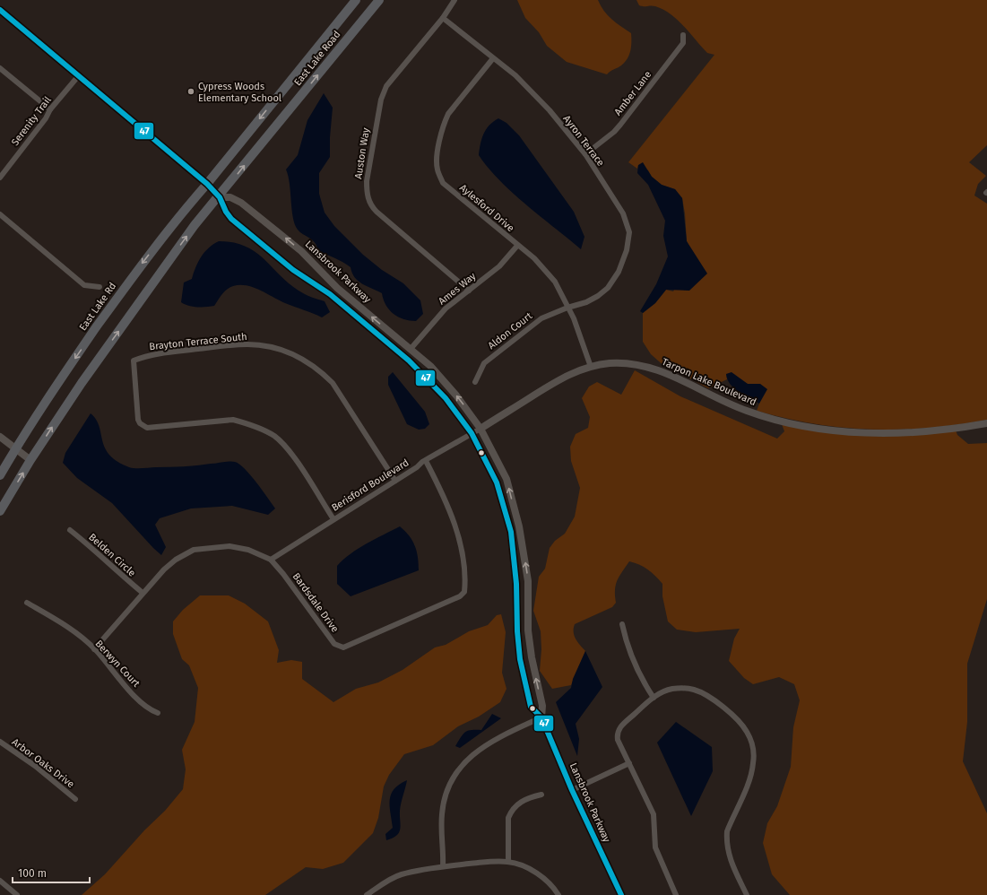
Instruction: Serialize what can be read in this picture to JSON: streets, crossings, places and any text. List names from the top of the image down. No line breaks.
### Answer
{"streets":{"main road":["East Lake Road","East Lake Rd"],"street":["Amber Lane","Serenity Trail","Ayron Terrace","Auston Way","Aylesford Drive","Lansbrook Parkway","Ames Way","Aldon Court","Brayton Terrace South","Tarpon Lake Boulevard","Berisford Boulevard","Belden Circle","Bardsdale Drive","Berwyn Court","Arbor Oaks Drive"]},"crossings":[["East Lake Road","Lansbrook Parkway"],["Amber Lane","Ayron Terrace"],["Ayron Terrace","Auston Way"],["Ayron Terrace","Aylesford Drive"],["Ayron Terrace","Aldon Court"],["Auston Way","Ames Way"],["Aylesford Drive","Ames Way"],["Aylesford Drive","Aldon Court"],["Aylesford Drive","Tarpon Lake Boulevard"],["Lansbrook Parkway","Ames Way"],["Lansbrook Parkway","Tarpon Lake Boulevard"],["Lansbrook Parkway","Berisford Boulevard"],["Brayton Terrace South","Berisford Boulevard"],["Tarpon Lake Boulevard","Berisford Boulevard"],["Berisford Boulevard","Bardsdale Drive"],["Belden Circle","Bardsdale Drive"],["Bardsdale Drive","Berwyn Court"]],"one_way":["East Lake Road"],"places":["Cypress Woods Elementary School"],"lines":["transit line 47"],"scale_bar":"100 m"}
